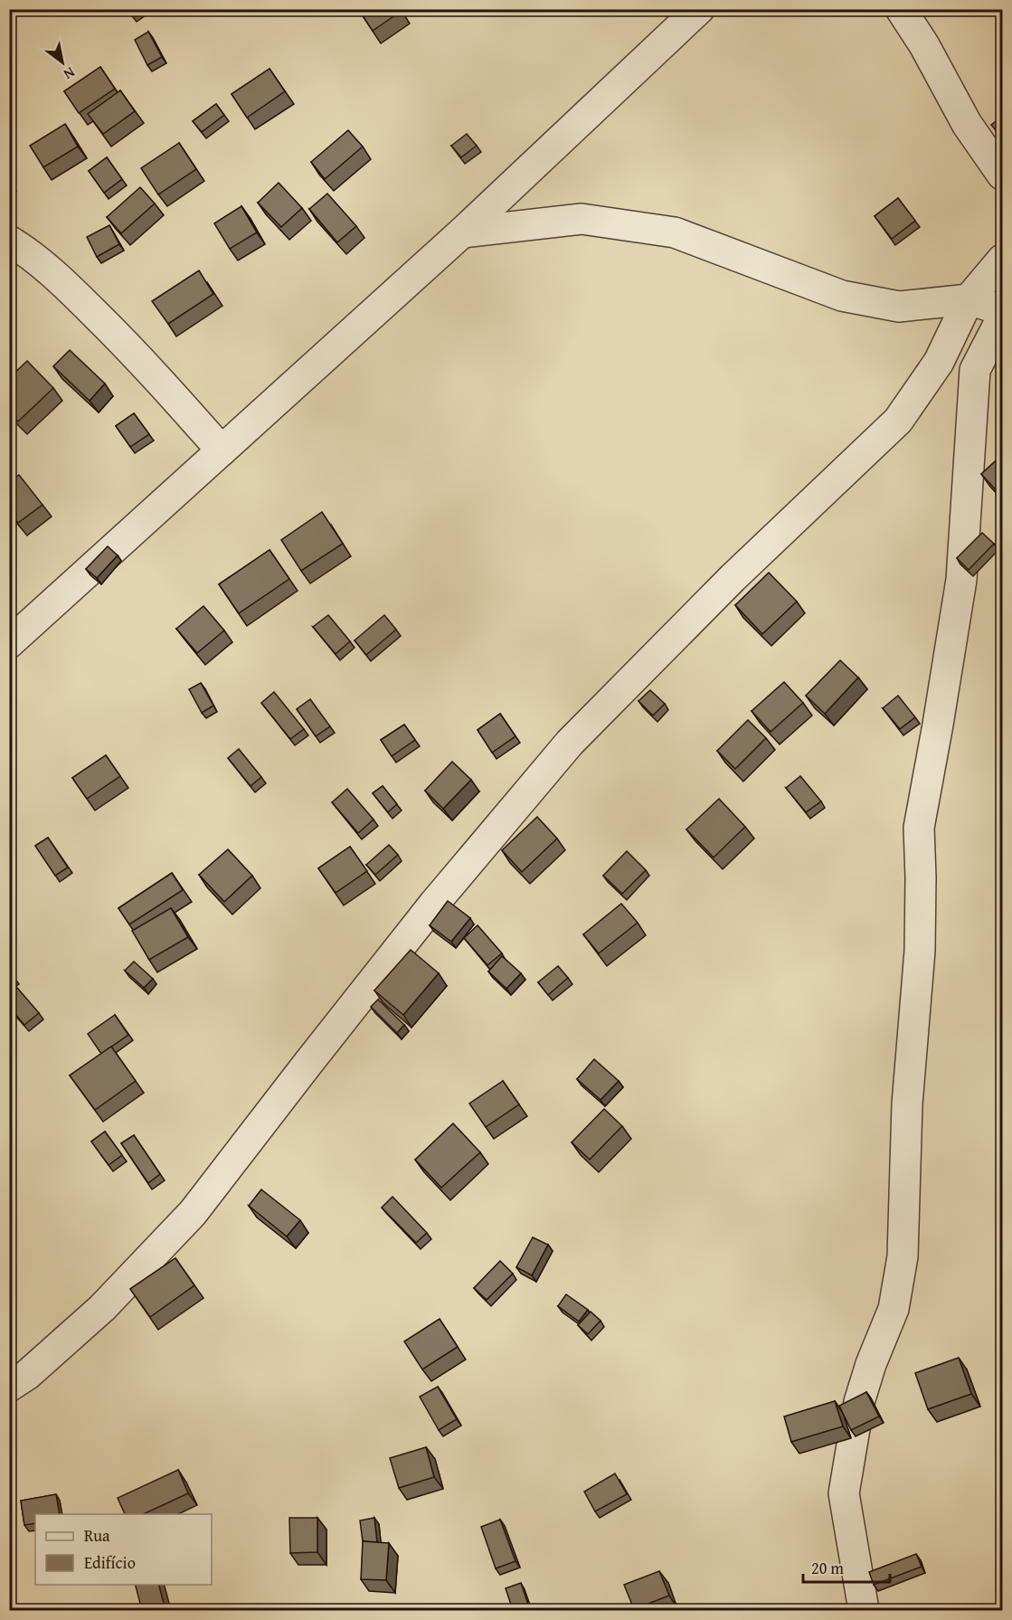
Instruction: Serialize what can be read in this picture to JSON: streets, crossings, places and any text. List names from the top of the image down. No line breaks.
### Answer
{"legend":["Rua","Edifício"],"scale_bar":"20 m","north":"bottom right"}
